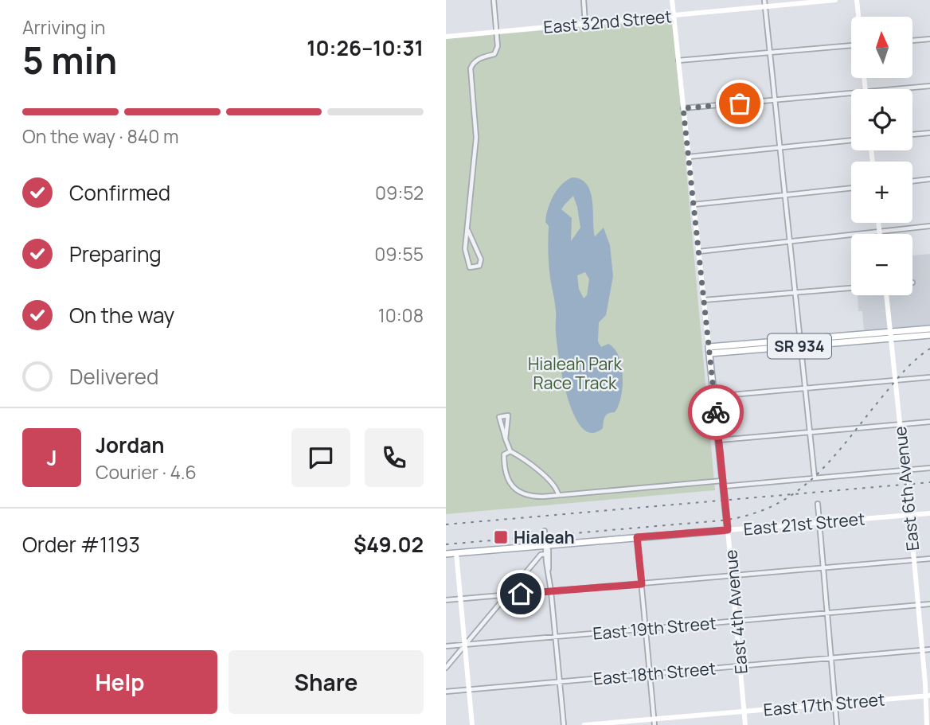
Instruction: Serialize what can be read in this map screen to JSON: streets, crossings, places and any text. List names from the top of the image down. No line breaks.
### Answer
{"streets":{"main road":["SR 934","East 21st Street","East 4th Avenue"],"street":["East 32nd Street","East 6th Avenue","East 19th Street","East 18th Street","East 17th Street"]},"crossings":[["East 32nd Street","East 4th Avenue"],["SR 934","East 6th Avenue"],["SR 934","East 4th Avenue"],["East 6th Avenue","East 21st Street"],["East 6th Avenue","East 19th Street"],["East 6th Avenue","East 18th Street"],["East 6th Avenue","East 17th Street"],["East 21st Street","East 4th Avenue"],["East 4th Avenue","East 19th Street"],["East 4th Avenue","East 18th Street"],["East 4th Avenue","East 17th Street"]],"parks":["Hialeah Park Race Track"],"places":{"transit":["Hialeah"]},"north":"top","page":{"heading":["5 min","Arriving in","10:26–10:31"],"panel":["Jordan","Courier · 4.6","Order #1193","$49.02"],"map_buttons":["+","−"],"bar":"On the way · 840 m","list":[["Confirmed","09:52"],["Preparing","09:55"],["On the way","10:08"],"Delivered"],"round":"J","buttons":["Help","Share"]}}
